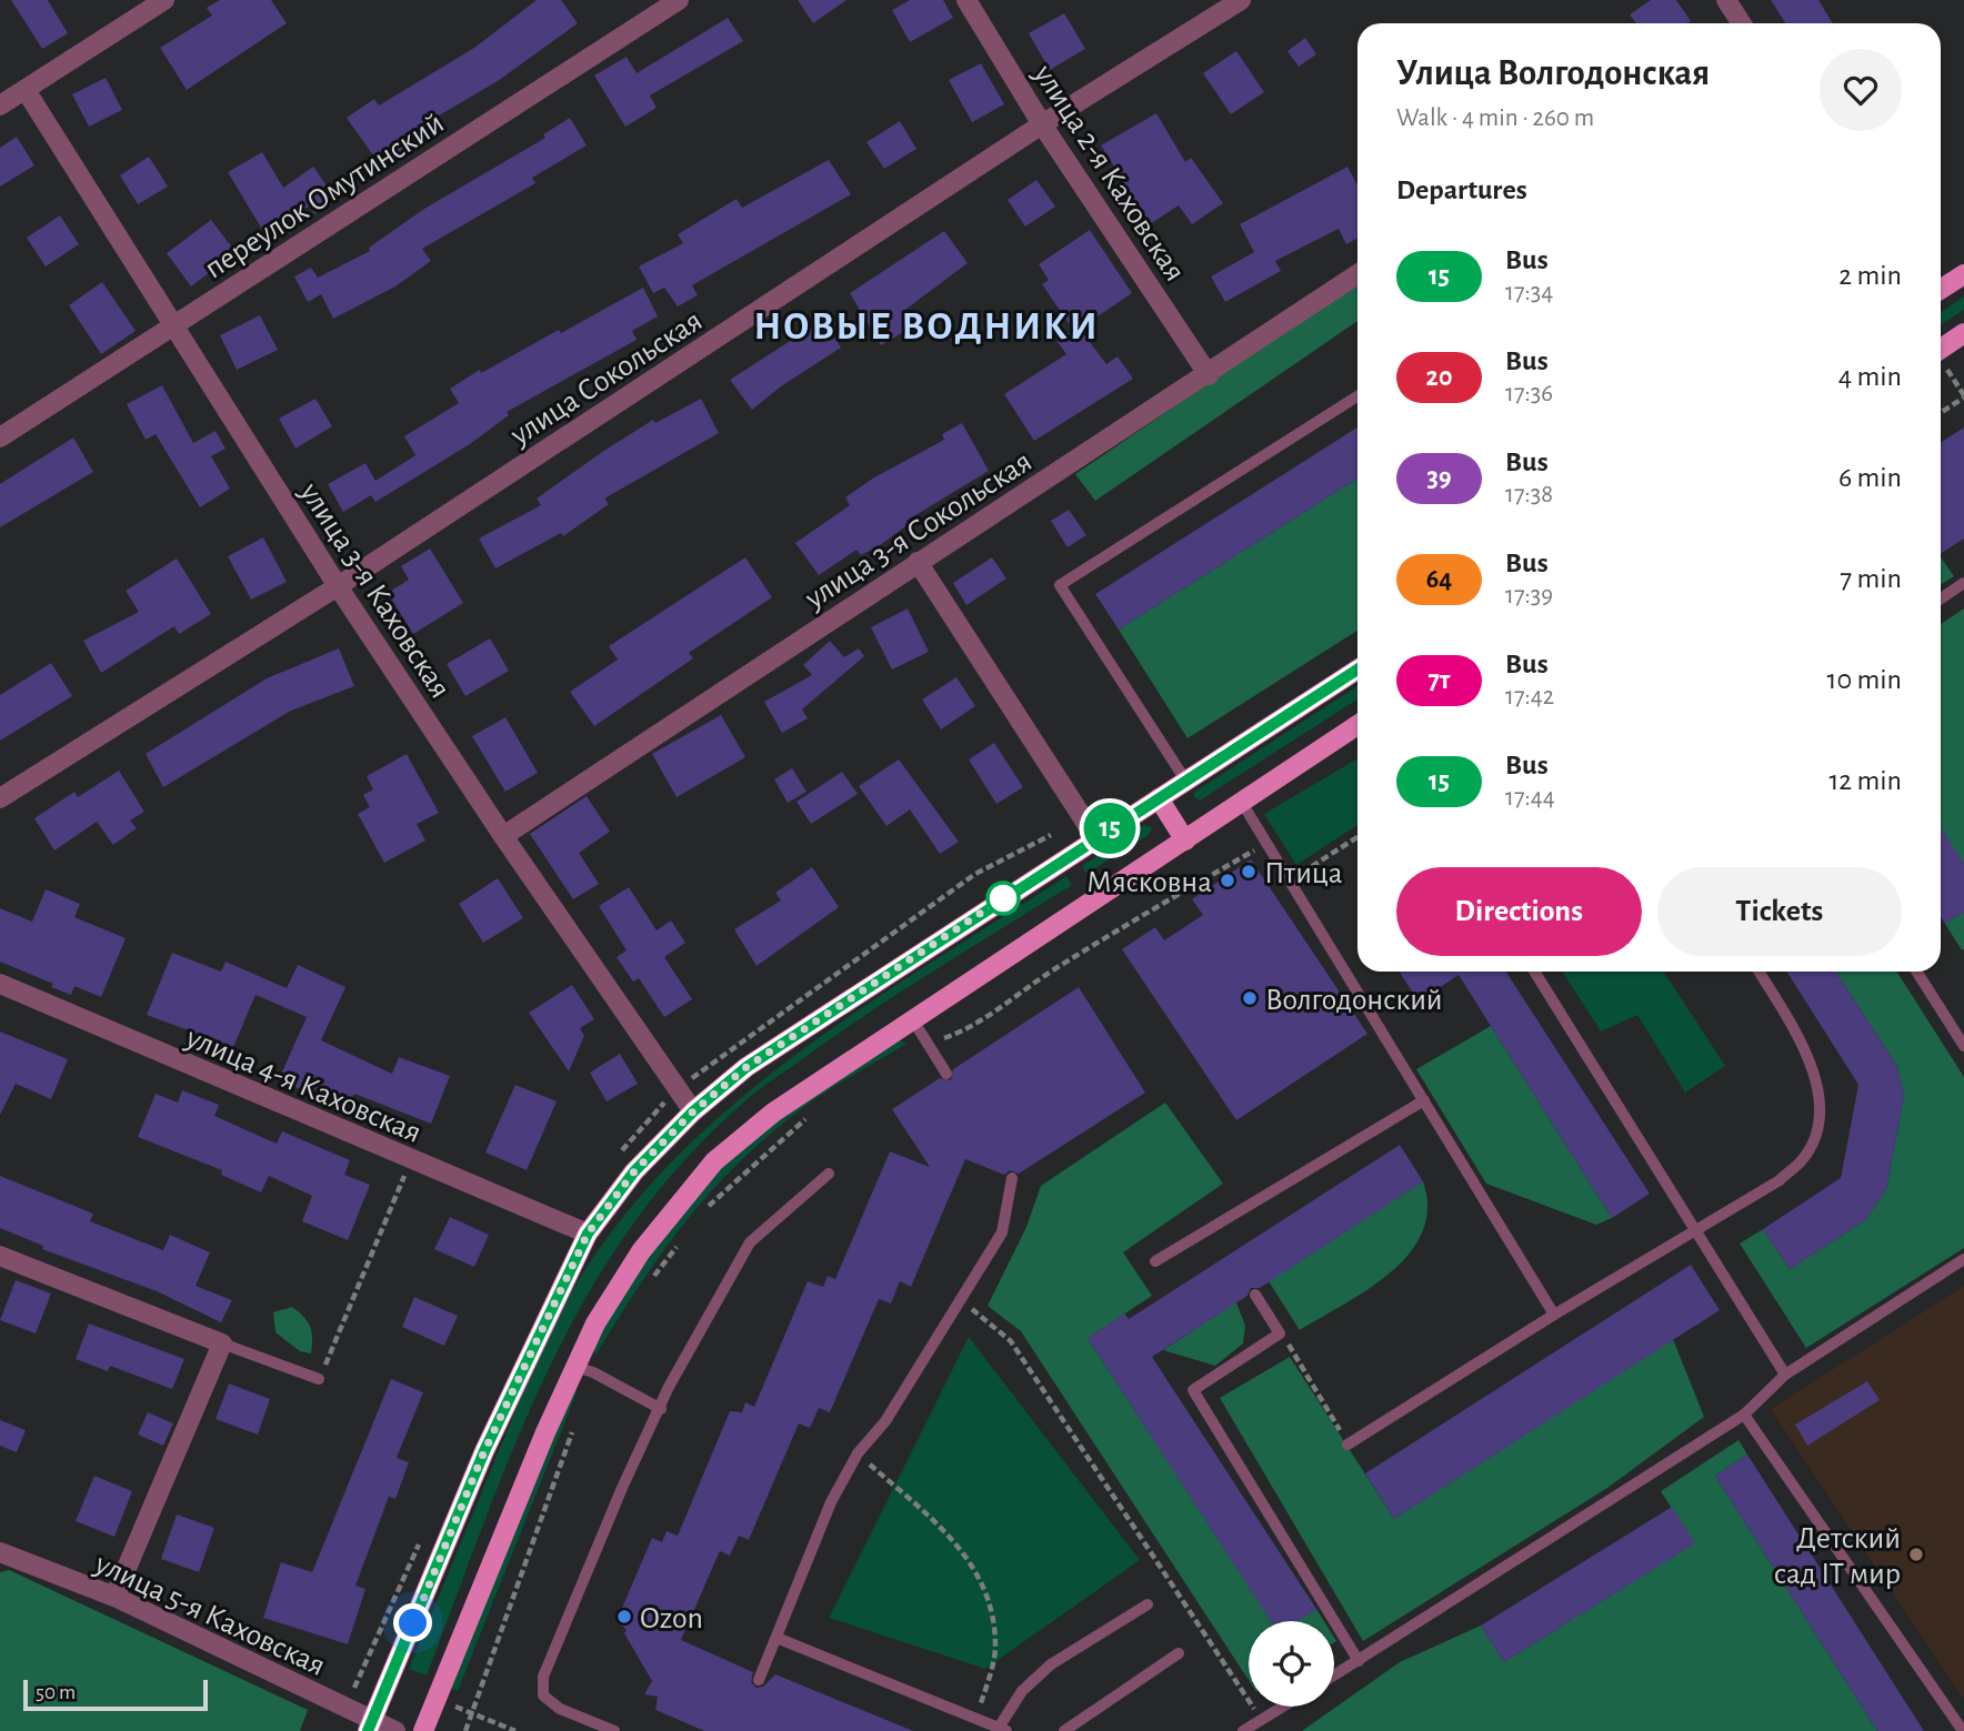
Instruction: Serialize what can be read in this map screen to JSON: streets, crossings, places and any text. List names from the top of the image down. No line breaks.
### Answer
{"streets":{"street":["улица 2-я Каховская","переулок Омутинский","улица Сокольская","улица 3-я Сокольская","улица 3-я Каховская","улица 4-я Каховская","улица 5-я Каховская"]},"crossings":[["улица 2-я Каховская","улица Сокольская"],["улица 2-я Каховская","улица 3-я Сокольская"],["переулок Омутинский","улица 3-я Каховская"],["улица Сокольская","улица 3-я Каховская"],["улица 3-я Сокольская","улица 3-я Каховская"]],"districts":["НОВЫЕ ВОДНИКИ"],"places":["Птица","Мясковна","Волгодонский","Детский сад IT мир","Ozon"],"lines":["bus line 15"],"scale_bar":"50 m","page":{"on_map":"15","heading":[["Улица Волгодонская","Walk · 4 min · 260 m"],"Departures"],"list":[{"mark":"15","name":"Bus","note":"17:34","value":"2 min"},{"mark":"20","name":"Bus","note":"17:36","value":"4 min"},{"mark":"39","name":"Bus","note":"17:38","value":"6 min"},{"mark":"64","name":"Bus","note":"17:39","value":"7 min"},{"mark":"7т","name":"Bus","note":"17:42","value":"10 min"},{"mark":"15","name":"Bus","note":"17:44","value":"12 min"}],"buttons":["Directions","Tickets"],"scale":"50 m"}}
